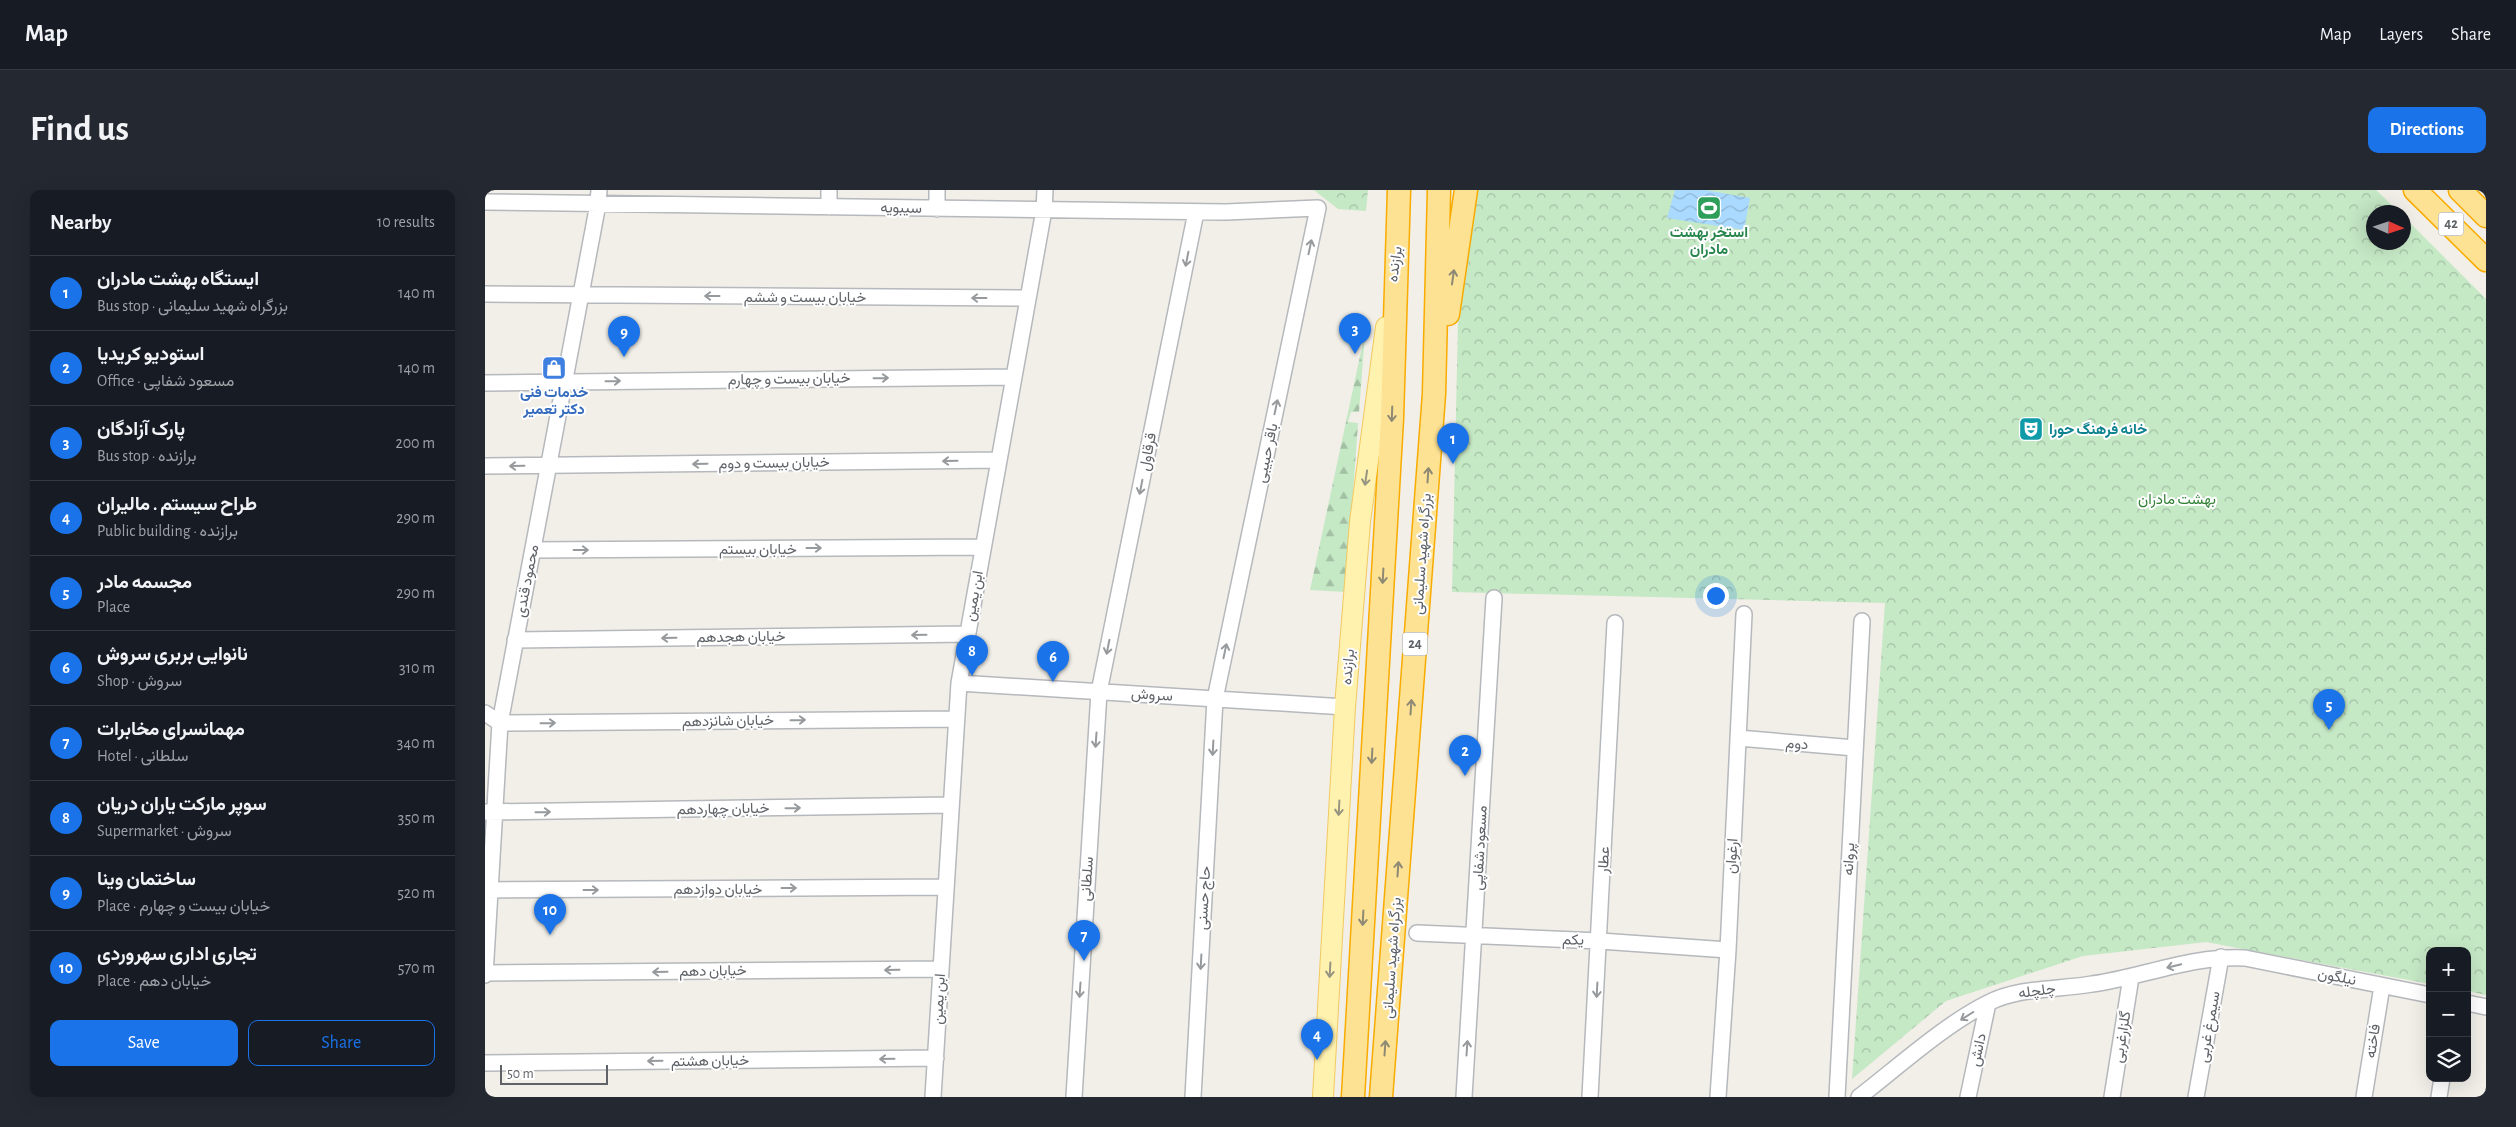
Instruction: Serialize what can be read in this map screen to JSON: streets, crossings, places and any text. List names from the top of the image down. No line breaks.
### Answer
{"streets":{"highway":["42","بزرگراه شهید سلیمانی","24"],"main road":["برازنده"],"street":["سیبویه","خیابان بیست و ششم","خیابان بیست و چهارم","قرقاول","باقر حبیبی","خیابان بیست و دوم","خیابان بیستم","محمود قندی","ابن یمین","خیابان هجدهم","سروش","خیابان شانزدهم","دوم","خیابان چهاردهم","مسعود شفاپی","ارغوان","پروانه","عطار","سلطانی","خیابان دوازدهم","حاج حسنی","یکم","خیابان دهم","نیلگون","چلچله","سیمرغ غربی","گلزارغربی","فاخته","دانش","خیابان هشتم"]},"crossings":[["سیبویه","قرقاول"],["سیبویه","باقر حبیبی"],["سیبویه","محمود قندی"],["سیبویه","ابن یمین"],["برازنده","بزرگراه شهید سلیمانی"],["برازنده","سروش"],["خیابان بیست و ششم","محمود قندی"],["خیابان بیست و ششم","ابن یمین"],["خیابان بیست و چهارم","محمود قندی"],["خیابان بیست و چهارم","ابن یمین"],["قرقاول","سروش"],["قرقاول","سلطانی"],["باقر حبیبی","سروش"],["باقر حبیبی","حاج حسنی"],["خیابان بیست و دوم","محمود قندی"],["خیابان بیست و دوم","ابن یمین"],["خیابان بیستم","محمود قندی"],["خیابان بیستم","ابن یمین"],["محمود قندی","خیابان هجدهم"],["محمود قندی","خیابان شانزدهم"],["محمود قندی","خیابان چهاردهم"],["محمود قندی","خیابان دوازدهم"],["محمود قندی","خیابان دهم"],["ابن یمین","خیابان هجدهم"],["ابن یمین","سروش"],["ابن یمین","خیابان شانزدهم"],["ابن یمین","خیابان چهاردهم"],["ابن یمین","خیابان دوازدهم"],["ابن یمین","خیابان دهم"],["ابن یمین","خیابان هشتم"],["سروش","سلطانی"],["سروش","حاج حسنی"],["دوم","ارغوان"],["دوم","پروانه"],["مسعود شفاپی","یکم"],["ارغوان","یکم"],["عطار","یکم"],["نیلگون","چلچله"],["نیلگون","فاخته"],["چلچله","سیمرغ غربی"],["چلچله","گلزارغربی"],["چلچله","دانش"]],"one_way":["برازنده","خیابان بیست و ششم","خیابان بیست و چهارم","قرقاول","باقر حبیبی","خیابان بیست و دوم","خیابان بیستم","خیابان هجدهم","خیابان شانزدهم","خیابان چهاردهم","سلطانی","خیابان دوازدهم","حاج حسنی","خیابان دهم","چلچله","خیابان هشتم"],"parks":["بهشت مادران"],"places":{"sports":["استخر بهشت مادران"],"shop":["خدمات فنی دکتر تعمیر"],"theatre":["خانه فرهنگ حورا"]},"scale_bar":"50 m","north":"right","page":{"header":"Map","nav":["Map","Layers","Share"],"buttons":["Directions",["Save","Share"]],"title":"Find us","heading":["Nearby","10 results"],"list":[{"mark":"1","name":"ایستگاه بهشت مادران","note":"Bus stop · بزرگراه شهید سلیمانی","value":"140 m"},{"mark":"2","name":"استودیو کریدیا","note":"Office · مسعود شفاپی","value":"140 m"},{"mark":"3","name":"پارک آزادگان","note":"Bus stop · برازنده","value":"200 m"},{"mark":"4","name":"طراح سیستم . مالیران","note":"Public building · برازنده","value":"290 m"},{"mark":"5","name":"مجسمه مادر","note":"Place","value":"290 m"},{"mark":"6","name":"نانوایی بربری سروش","note":"Shop · سروش","value":"310 m"},{"mark":"7","name":"مهمانسرای مخابرات","note":"Hotel · سلطانی","value":"340 m"},{"mark":"8","name":"سوپر مارکت یاران دریان","note":"Supermarket · سروش","value":"350 m"},{"mark":"9","name":"ساختمان وینا","note":"Place · خیابان بیست و چهارم","value":"520 m"},{"mark":"10","name":"تجاری اداری سهروردی","note":"Place · خیابان دهم","value":"570 m"}],"pins":["3","9","1","8","6","5","2","10","7","4"],"map_buttons":["+","−"],"scale":"50 m"}}
